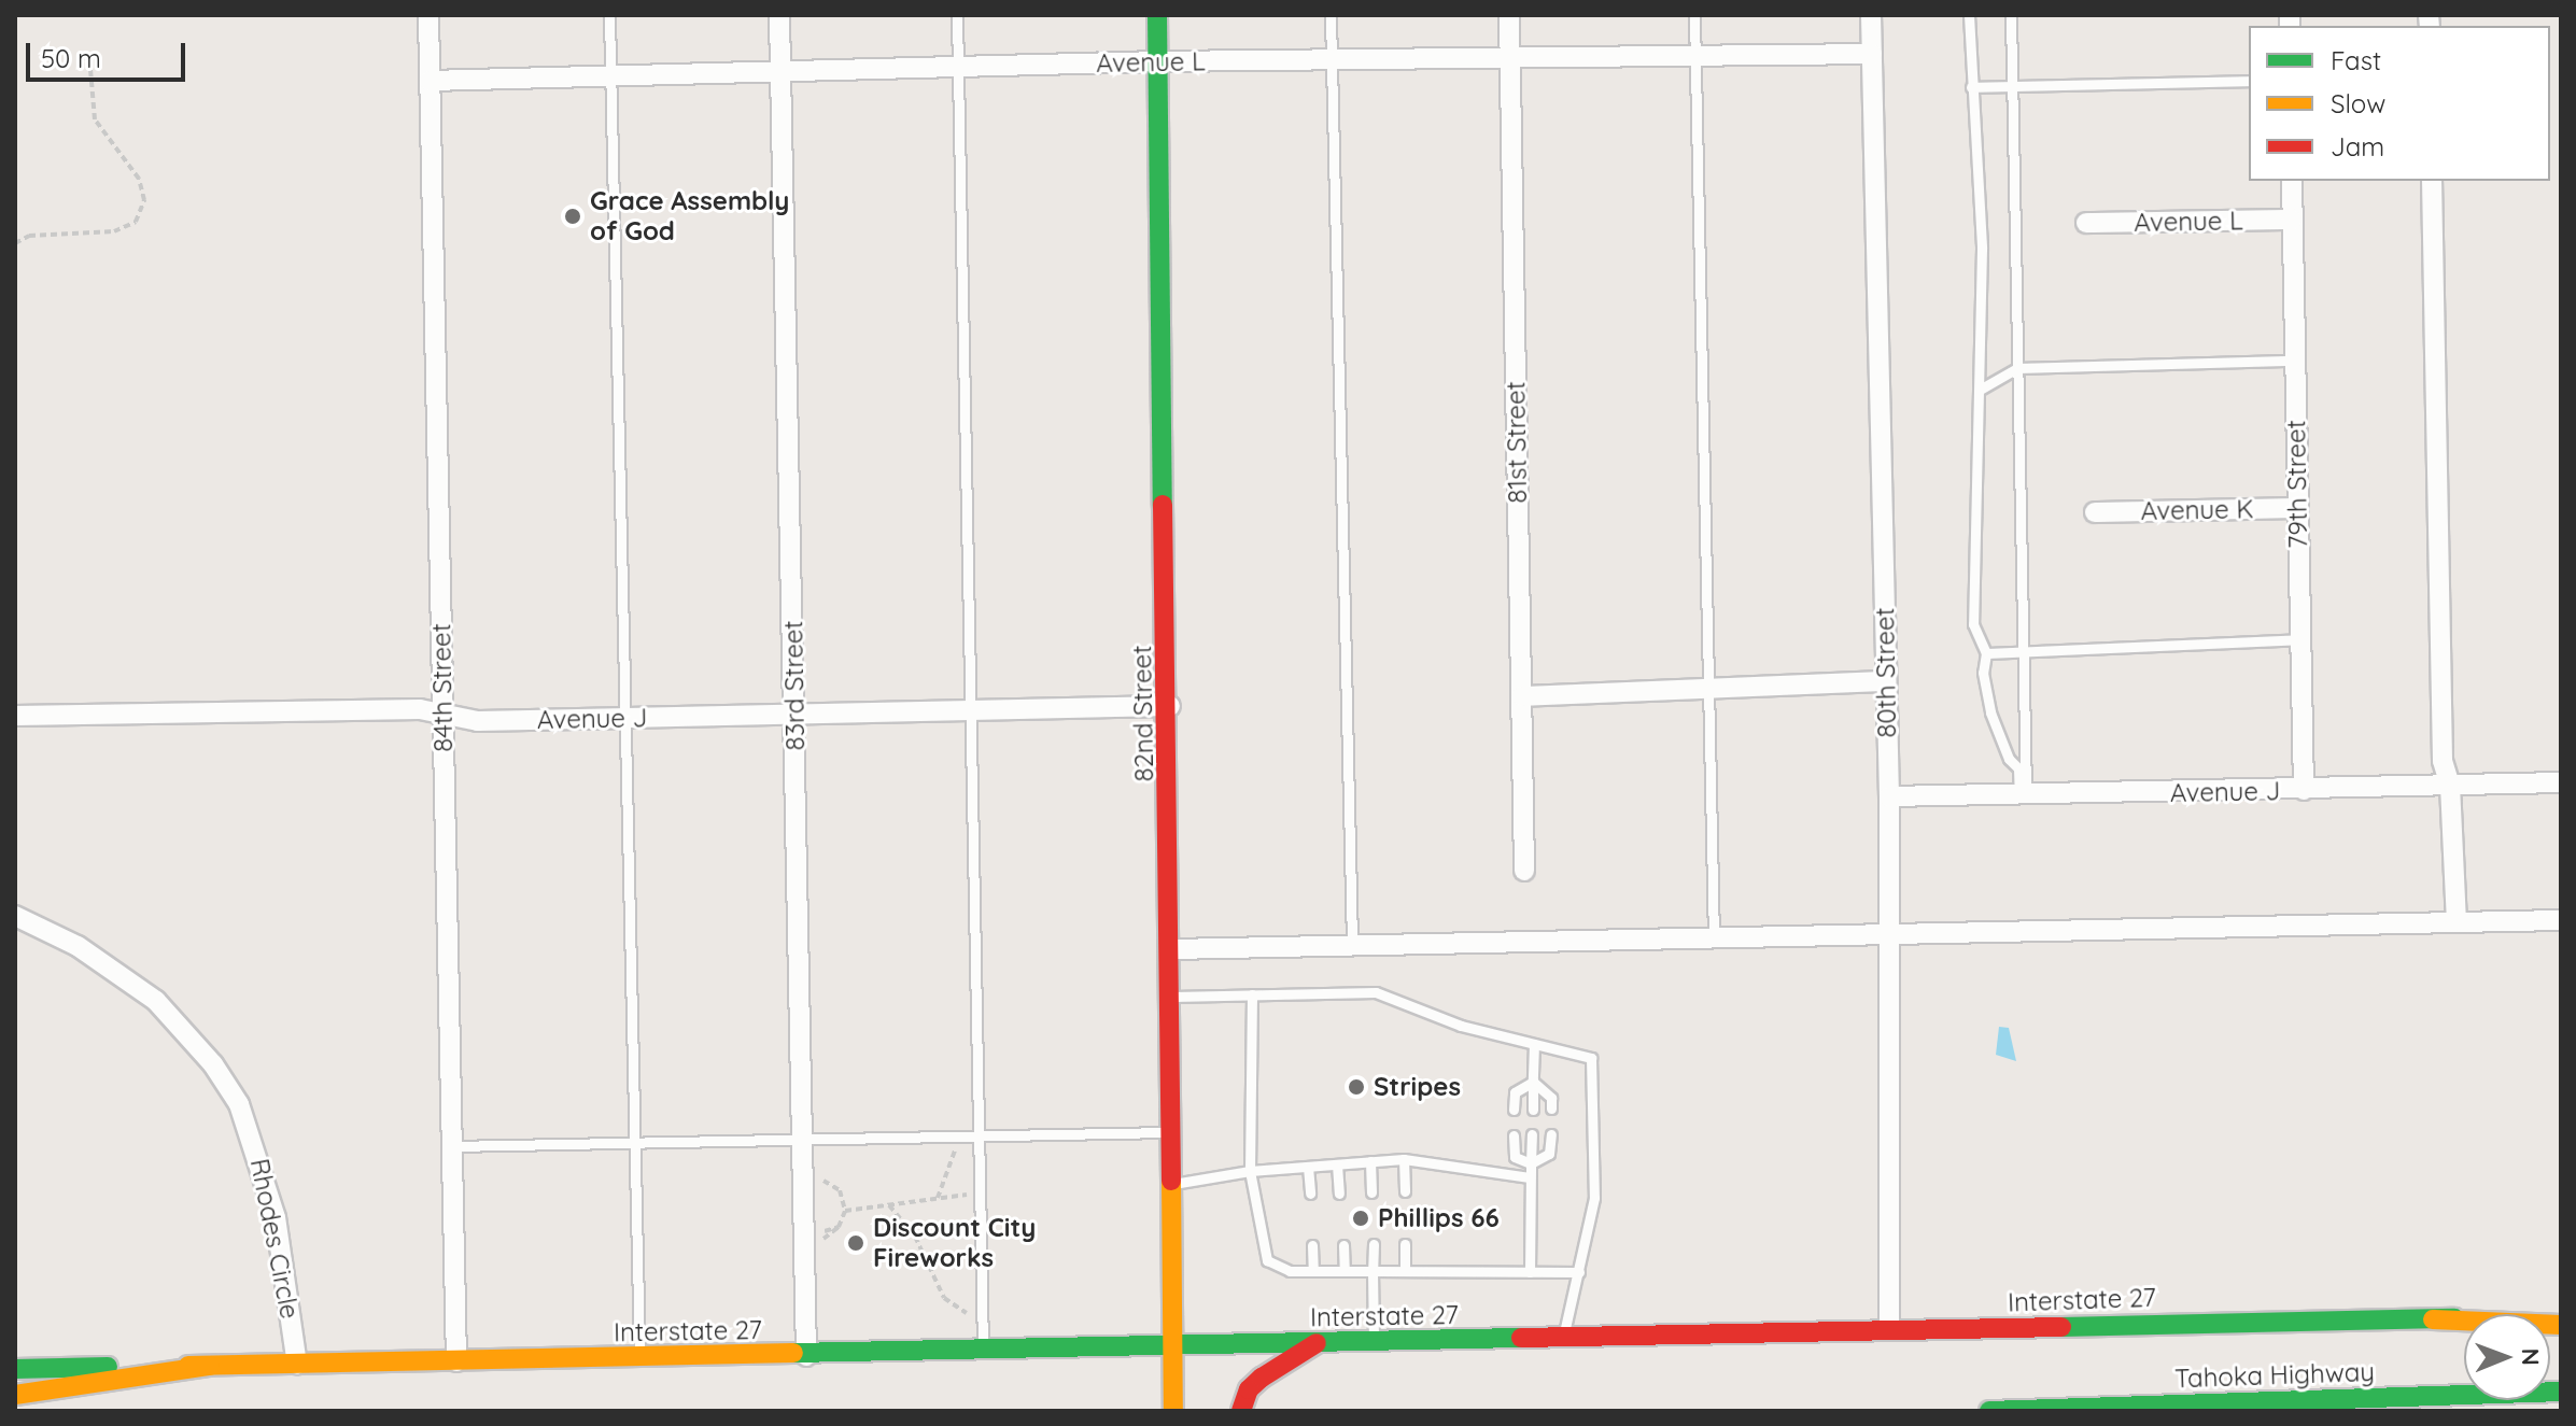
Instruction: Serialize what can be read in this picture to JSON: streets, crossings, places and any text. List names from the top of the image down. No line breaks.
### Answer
{"streets":{"main road":["82nd Street","Interstate 27","Tahoka Highway"],"street":["Avenue L","81st Street","79th Street","Avenue K","80th Street","83rd Street","84th Street","Avenue J","Rhodes Circle"]},"crossings":[["Avenue L","81st Street"],["Avenue L","79th Street"],["Avenue L","80th Street"],["Avenue L","83rd Street"],["Avenue L","84th Street"],["Avenue L","82nd Street"],["79th Street","Avenue K"],["79th Street","Avenue J"],["80th Street","Avenue J"],["80th Street","Interstate 27"],["83rd Street","Avenue J"],["83rd Street","Interstate 27"],["84th Street","Avenue J"],["84th Street","Interstate 27"],["82nd Street","Avenue J"],["82nd Street","Interstate 27"],["Rhodes Circle","Interstate 27"]],"places":["Grace Assembly of God","Stripes","Phillips 66","Discount City Fireworks"],"legend":["Fast","Slow","Jam"],"scale_bar":"50 m","north":"right"}
